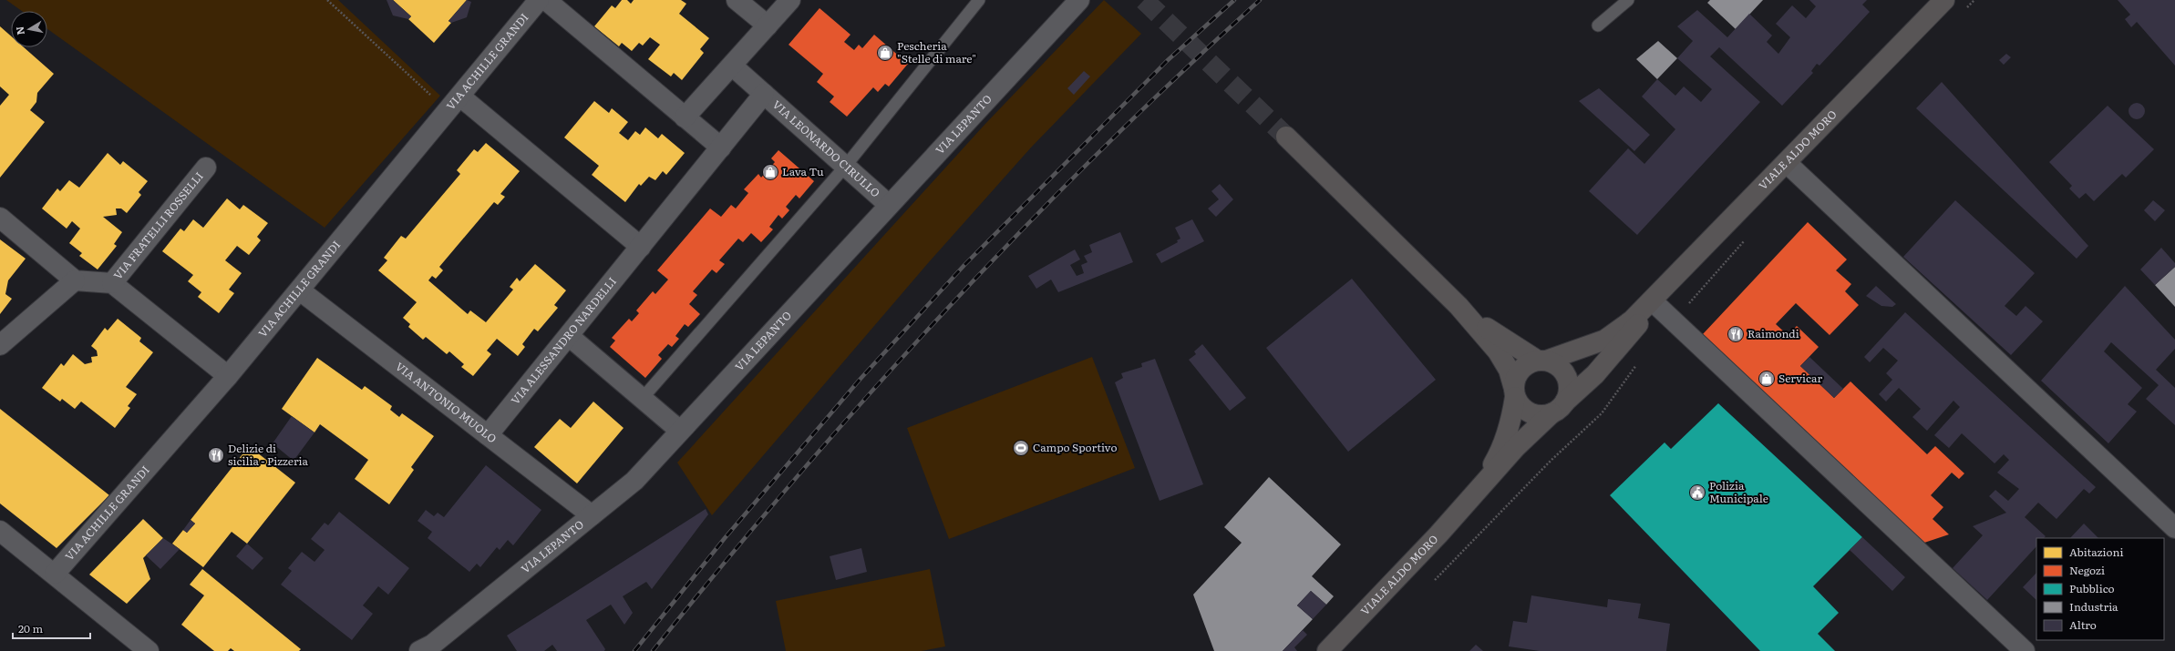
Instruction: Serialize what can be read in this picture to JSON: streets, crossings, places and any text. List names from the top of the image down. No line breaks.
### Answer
{"streets":{"main road":["VIALE ALDO MORO"],"street":["VIA ACHILLE GRANDI","VIA LEPANTO","VIA LEONARDO CIRULLO","VIA FRATELLI ROSSELLI","VIA ALESSANDRO NARDELLI","VIA ANTONIO MUOLO"]},"crossings":[["VIA ACHILLE GRANDI","VIA ANTONIO MUOLO"],["VIA LEPANTO","VIA LEONARDO CIRULLO"],["VIA LEPANTO","VIA ANTONIO MUOLO"],["VIA LEONARDO CIRULLO","VIA ALESSANDRO NARDELLI"],["VIA ALESSANDRO NARDELLI","VIA ANTONIO MUOLO"]],"places":{"shop":["Pescheria \"Stelle di mare\"","Lava Tu","Servicar"],"restaurant":["Raimondi","Delizie di sicilia - Pizzeria"],"sports":["Campo Sportivo"],"public building":["Polizia Municipale"]},"legend":["Abitazioni","Negozi","Pubblico","Industria","Altro"],"scale_bar":"20 m","north":"left"}
